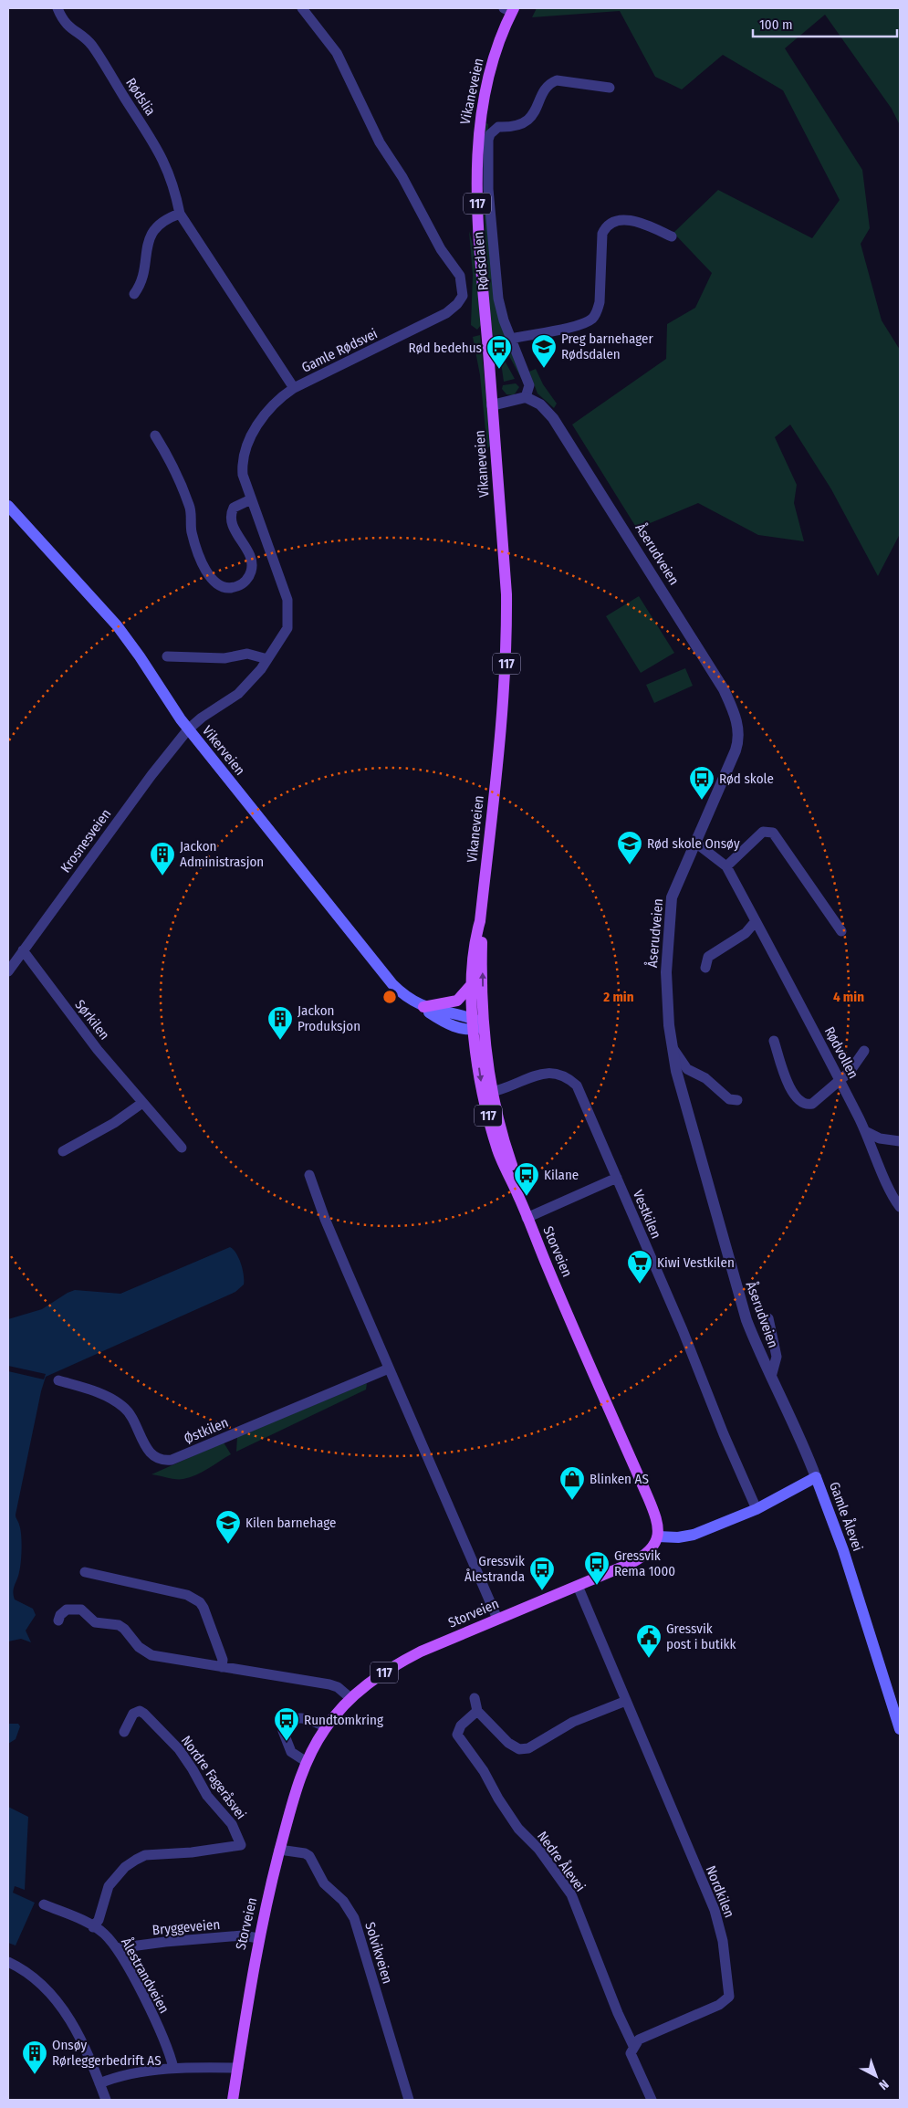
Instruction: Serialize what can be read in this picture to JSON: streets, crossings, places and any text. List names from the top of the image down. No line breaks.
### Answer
{"streets":{"main road":["Vikaneveien","117","Vikerveien","Storveien","Gamle Ålevei"],"street":["Rødslia","Rødsdalen","Gamle Rødsvei","Åserudveien","Krosnesveien","Sørkilen","Rødvollen","Vestkilen","Østkilen","Nordre Fageråsvei","Nedre Ålevei","Nordkilen","Bryggeveien","Solvikveien","Ålestrandveien"]},"crossings":[["Vikaneveien","Vikerveien"],["Vikaneveien","Storveien"],["Rødslia","Gamle Rødsvei"],["Rødsdalen","Åserudveien"],["Gamle Rødsvei","Vikerveien"],["Gamle Rødsvei","Krosnesveien"],["Åserudveien","Rødvollen"],["Åserudveien","Gamle Ålevei"],["Vikerveien","Krosnesveien"],["Vikerveien","Storveien"],["Krosnesveien","Sørkilen"],["Vestkilen","Gamle Ålevei"],["Storveien","Gamle Ålevei"],["Storveien","Nordkilen"],["Storveien","Bryggeveien"],["Storveien","Solvikveien"],["Nordre Fageråsvei","Ålestrandveien"],["Nedre Ålevei","Nordkilen"],["Bryggeveien","Ålestrandveien"]],"places":{"school or university":["Preg barnehager Rødsdalen","Rød skole Onsøy","Kilen barnehage"],"bus stop":["Rød bedehus","Rød skole","Kilane","Gressvik Rema 1000","Gressvik Ålestranda","Rundtomkring"],"building":["Jackon Administrasjon","Jackon Produksjon","Onsøy Rørleggerbedrift AS"],"supermarket":["Kiwi Vestkilen"],"shop":["Blinken AS"],"public building":["Gressvik post i butikk"]},"scale_bar":"100 m","north":"bottom right","rings":["2 min","4 min"]}
